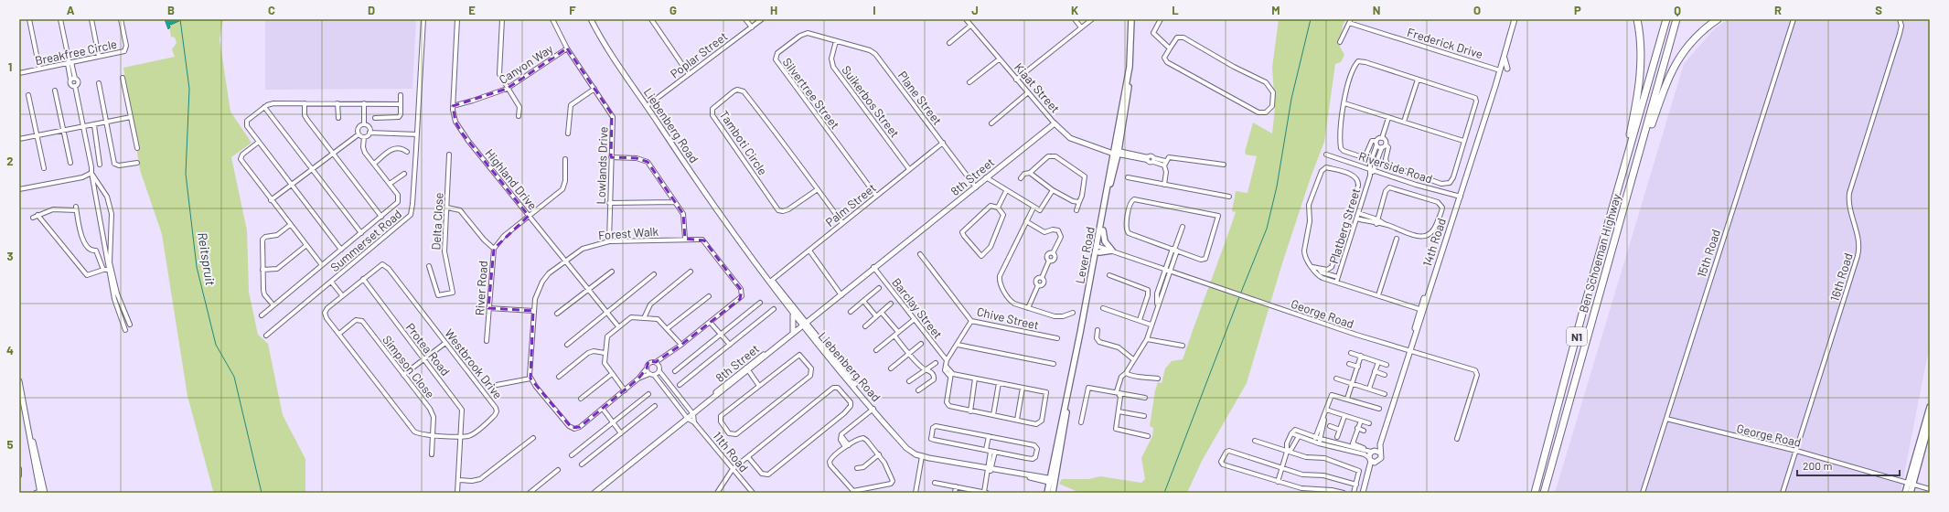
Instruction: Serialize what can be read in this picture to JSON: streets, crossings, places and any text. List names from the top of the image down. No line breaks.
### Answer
{"streets":{"highway":["Ben Schoeman Highway","N1"],"main road":["Lever Road"],"street":["Frederick Drive","Breakfree Circle","Poplar Street","Canyon Way","Kiaat Street","Silvertree Street","Plane Street","Suikerbos Street","Liebenberg Road","Tamboti Circle","Lowlands Drive","Riverside Road","8th Street","Highland Drive","Palm Street","Delta Close","Platberg Street","Forest Walk","Summerset Road","14th Road","15th Road","16th Road","River Road","Barclay Street","George Road","Chive Street","Protea Road","Westbrook Drive","Simpson Close","11th Road"]},"crossings":[["Frederick Drive","14th Road"],["Poplar Street","Liebenberg Road"],["Canyon Way","Lowlands Drive"],["Canyon Way","Highland Drive"],["Kiaat Street","8th Street"],["Kiaat Street","Lever Road"],["Silvertree Street","Plane Street"],["Silvertree Street","Suikerbos Street"],["Silvertree Street","Palm Street"],["Plane Street","Suikerbos Street"],["Plane Street","8th Street"],["Plane Street","Palm Street"],["Suikerbos Street","Palm Street"],["Liebenberg Road","8th Street"],["Liebenberg Road","Palm Street"],["Liebenberg Road","Lever Road"],["Tamboti Circle","Palm Street"],["Lowlands Drive","Forest Walk"],["Riverside Road","Platberg Street"],["Riverside Road","14th Road"],["8th Street","Barclay Street"],["8th Street","11th Road"],["Highland Drive","Forest Walk"],["Highland Drive","River Road"],["14th Road","George Road"],["15th Road","George Road"],["16th Road","George Road"],["Protea Road","Westbrook Drive"],["Westbrook Drive","Simpson Close"]],"water":["Reitspruit"],"scale_bar":"200 m","grid":{"columns":["A","B","C","D","E","F","G","H","I","J","K","L","M","N","O","P","Q","R","S"],"rows":["1","2","3","4","5"]}}
